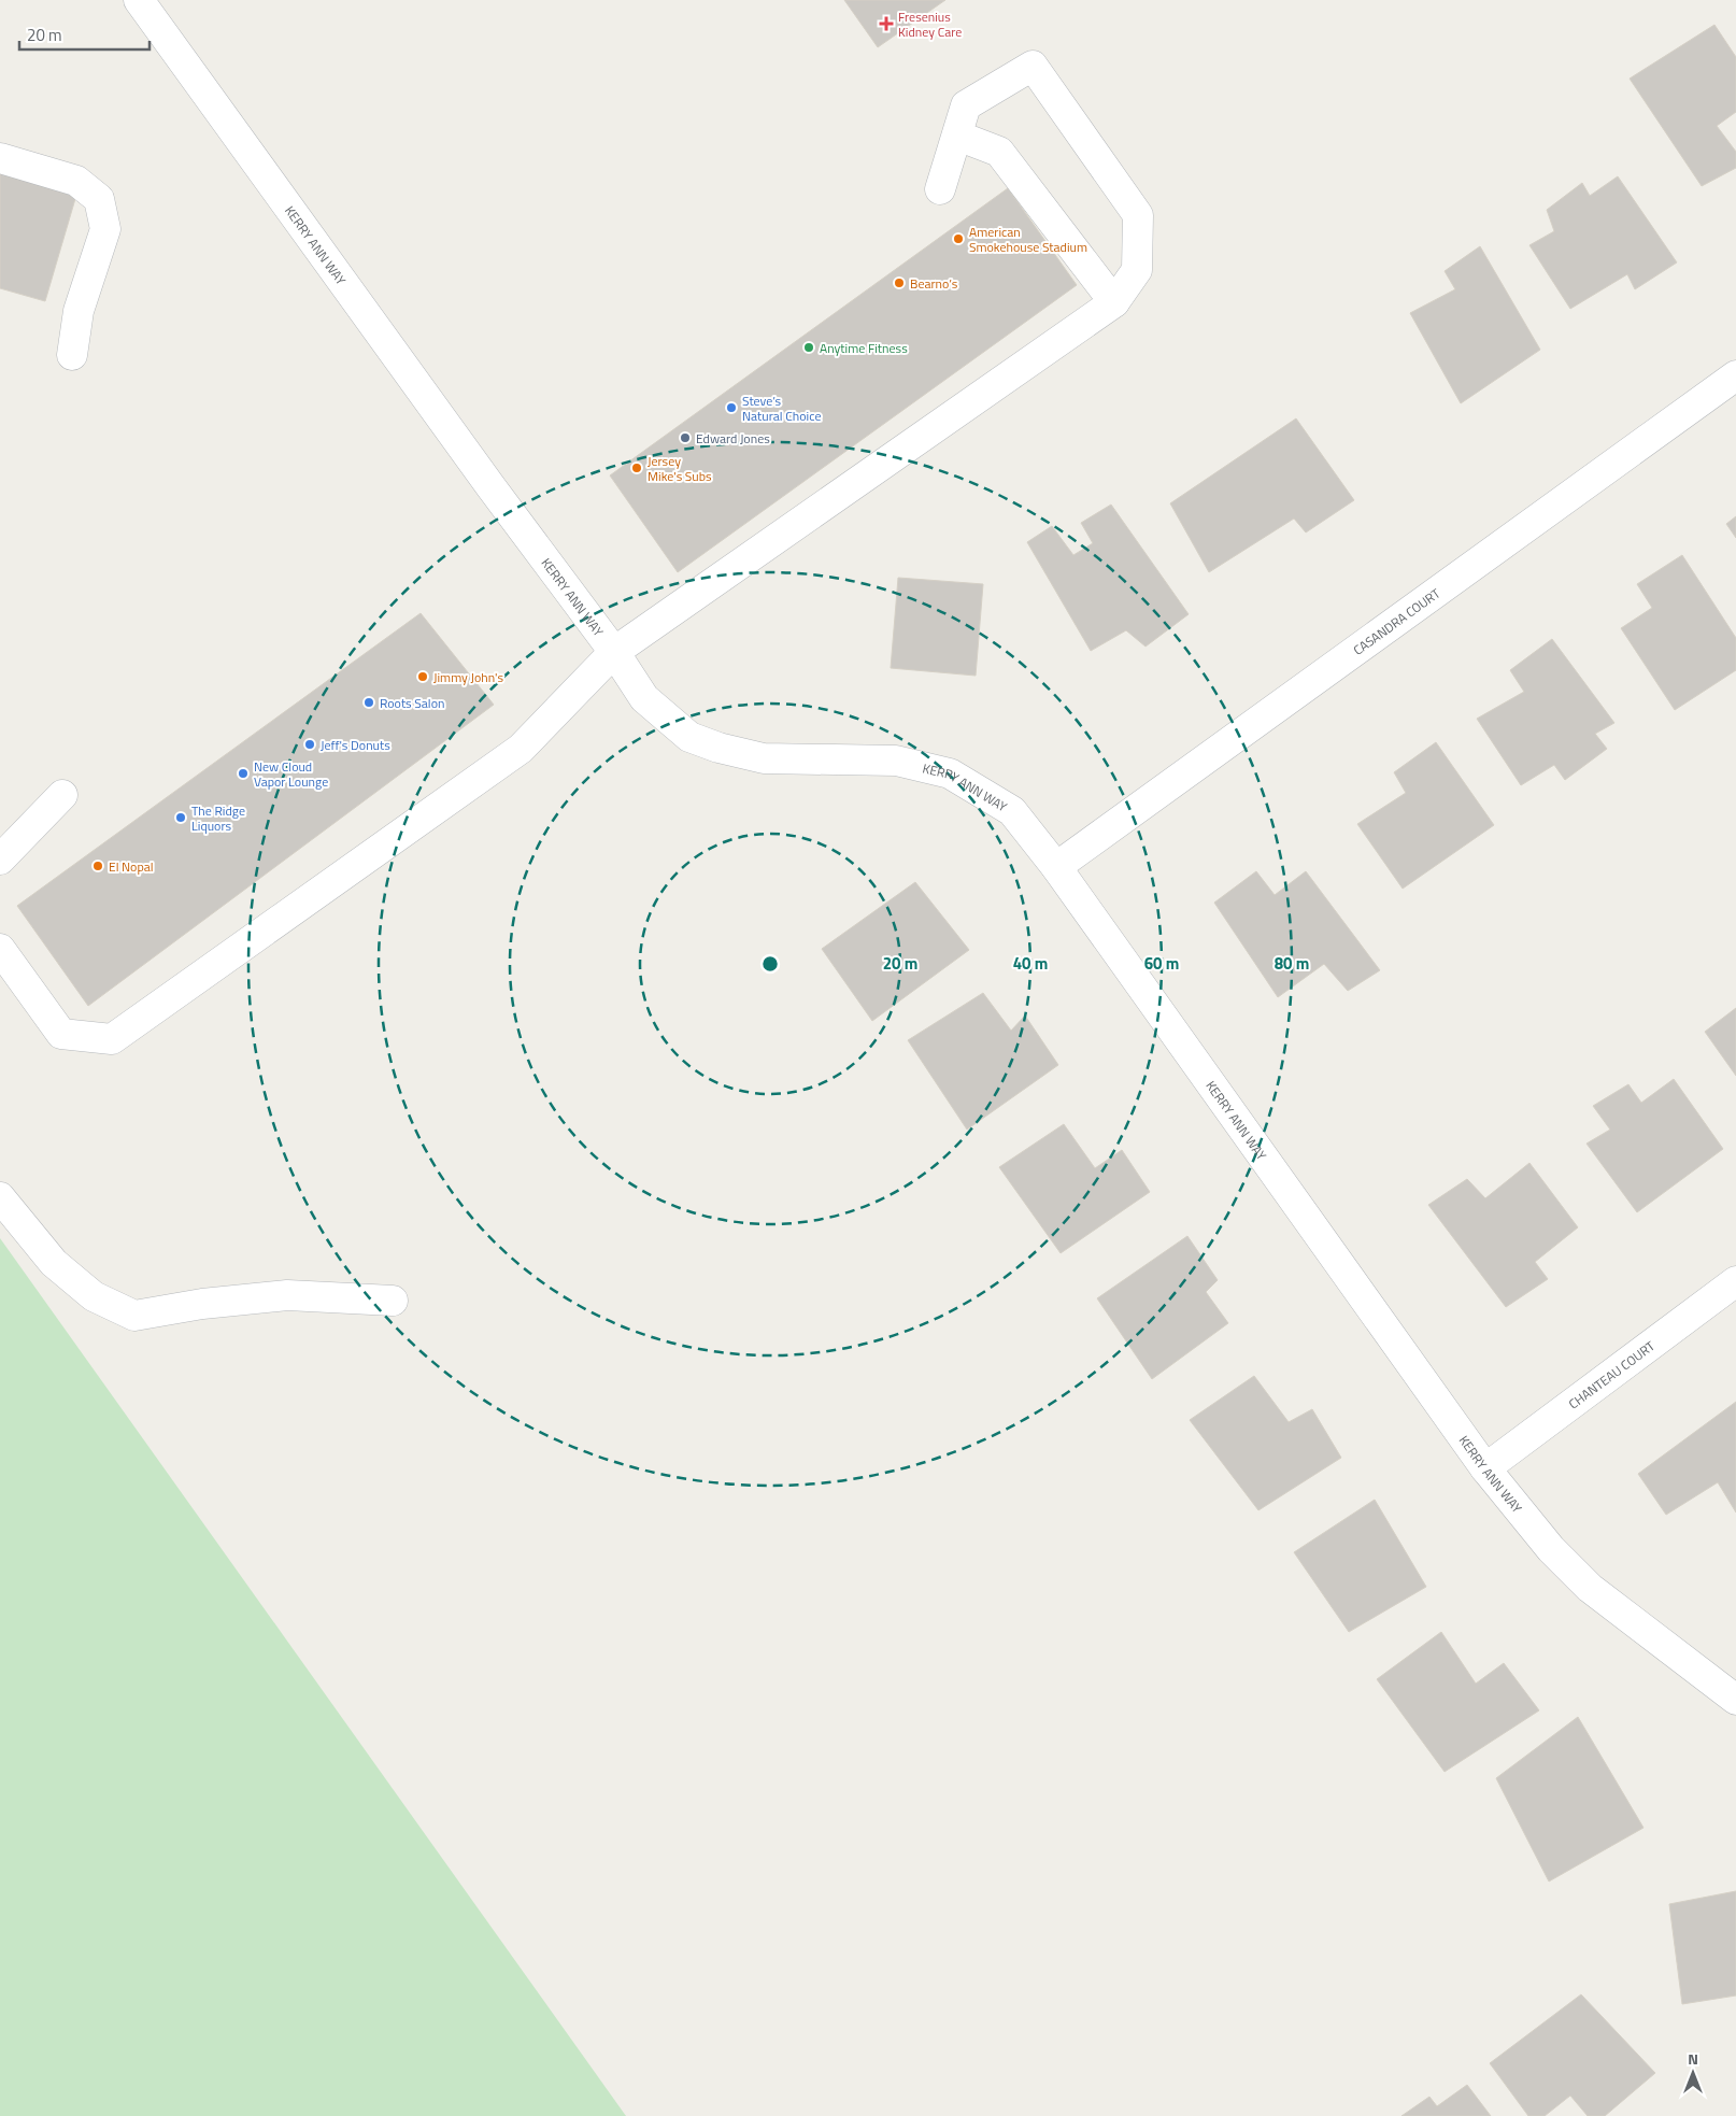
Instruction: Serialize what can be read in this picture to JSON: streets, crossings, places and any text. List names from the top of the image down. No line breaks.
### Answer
{"streets":{"street":["KERRY ANN WAY","CASANDRA COURT","CHANTEAU COURT"]},"crossings":[["KERRY ANN WAY","CASANDRA COURT"],["KERRY ANN WAY","CHANTEAU COURT"]],"places":{"health":["Fresenius Kidney Care"],"other":["American Smokehouse Stadium","Bearno’s","Anytime Fitness","Steve’s Natural Choice","Edward Jones","Jersey Mike's Subs","Jimmy John's","Roots Salon","Jeff's Donuts","New Cloud Vapor Lounge","The Ridge Liquors","El Nopal"]},"scale_bar":"20 m","north":"top","rings":["20 m","40 m","60 m","80 m"]}
